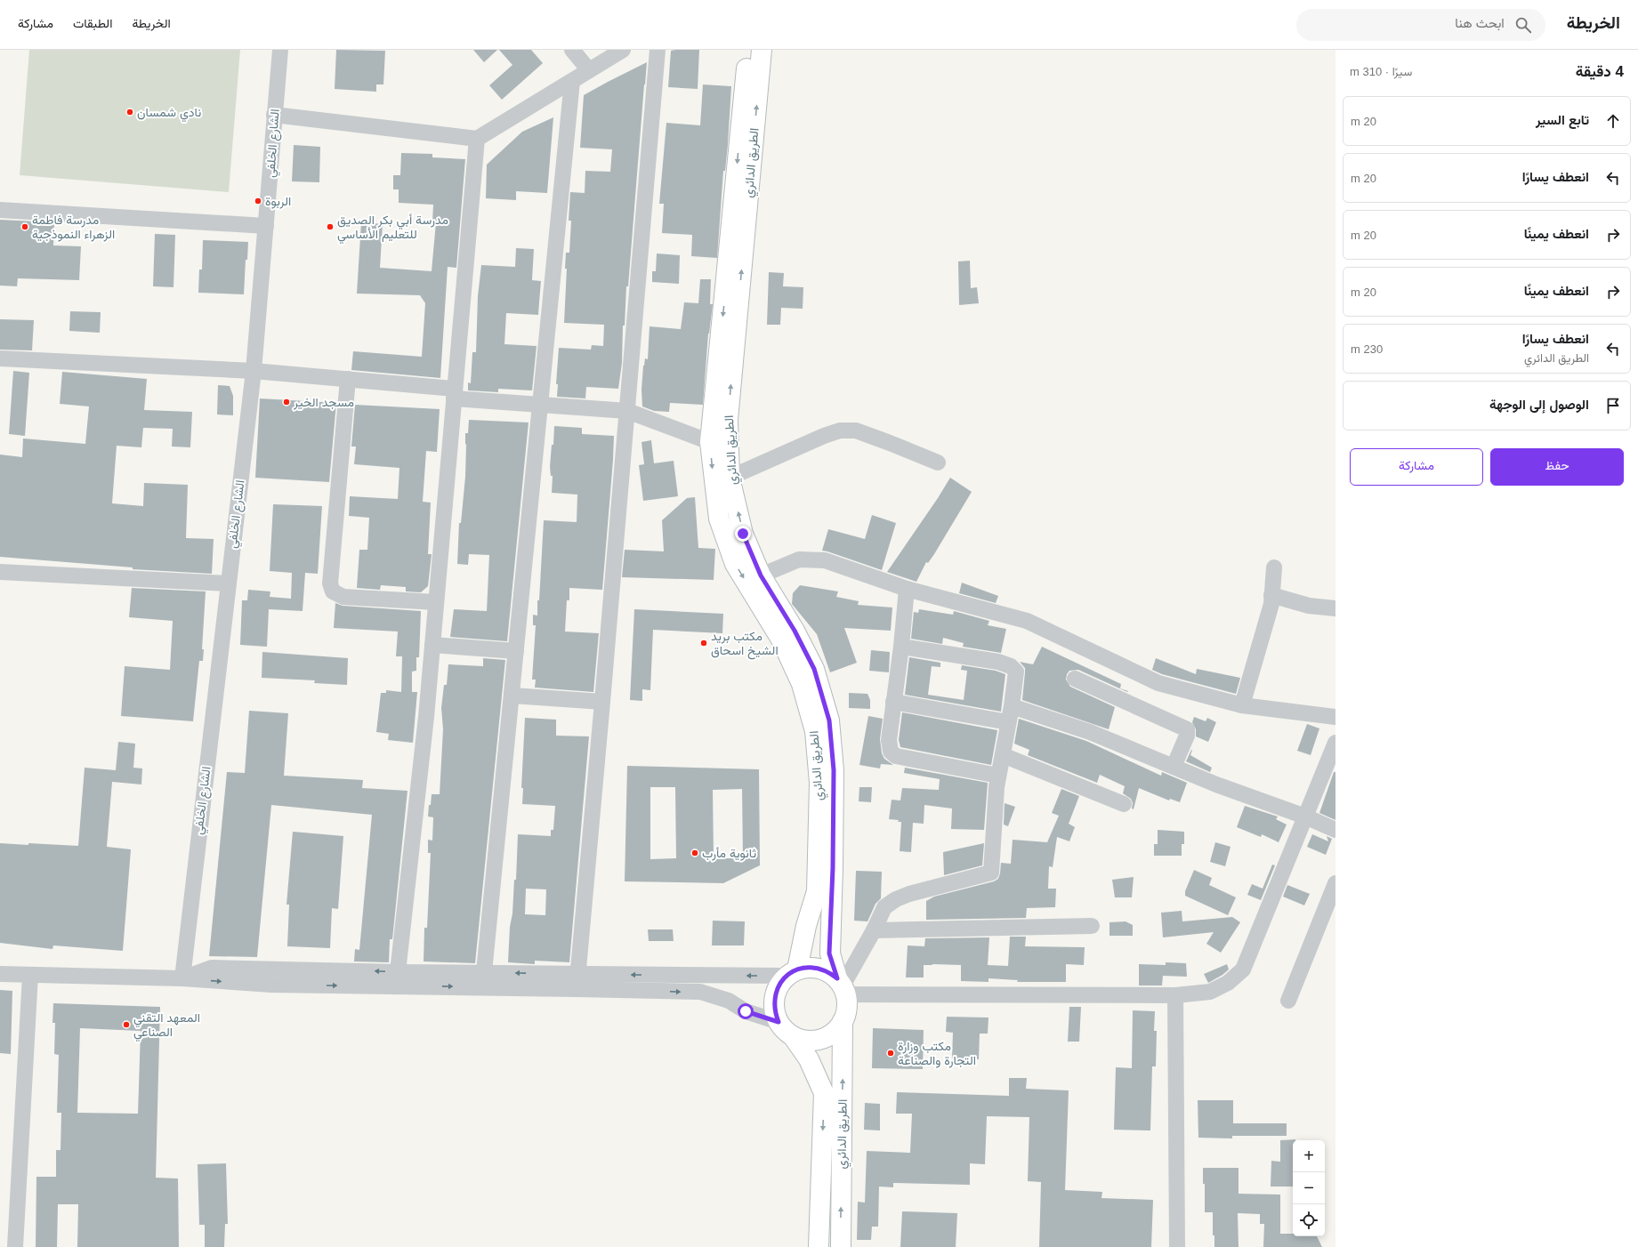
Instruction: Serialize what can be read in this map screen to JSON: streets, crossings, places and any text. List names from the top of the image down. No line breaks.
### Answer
{"streets":{"main road":["الطريق الدائري"],"street":["الشارع الخلفي"]},"places":["نادي شمسان","الربوة","مدرسة فاطمة الزهراء النموذجية","مدرسة أبي بكر الصديق للتعليم الأساسي","مسجد الخير","مكتب بريد الشيخ اسحاق","ثانوية مأرب","المعهد التقني الصناعي","مكتب وزارة التجارة والصناعة"],"page":{"header":"الخريطة","search":"ابحث هنا","nav":["الخريطة","الطبقات","مشاركة"],"heading":["4 دقيقة","سيرًا · 310 m"],"list":[["تابع السير","20 m"],["انعطف يسارًا","20 m"],["انعطف يمينًا","20 m"],["انعطف يمينًا","20 m"],["انعطف يسارًا","الطريق الدائري","230 m"],"الوصول إلى الوجهة"],"buttons":["حفظ","مشاركة"],"map_buttons":["+","−"]}}
